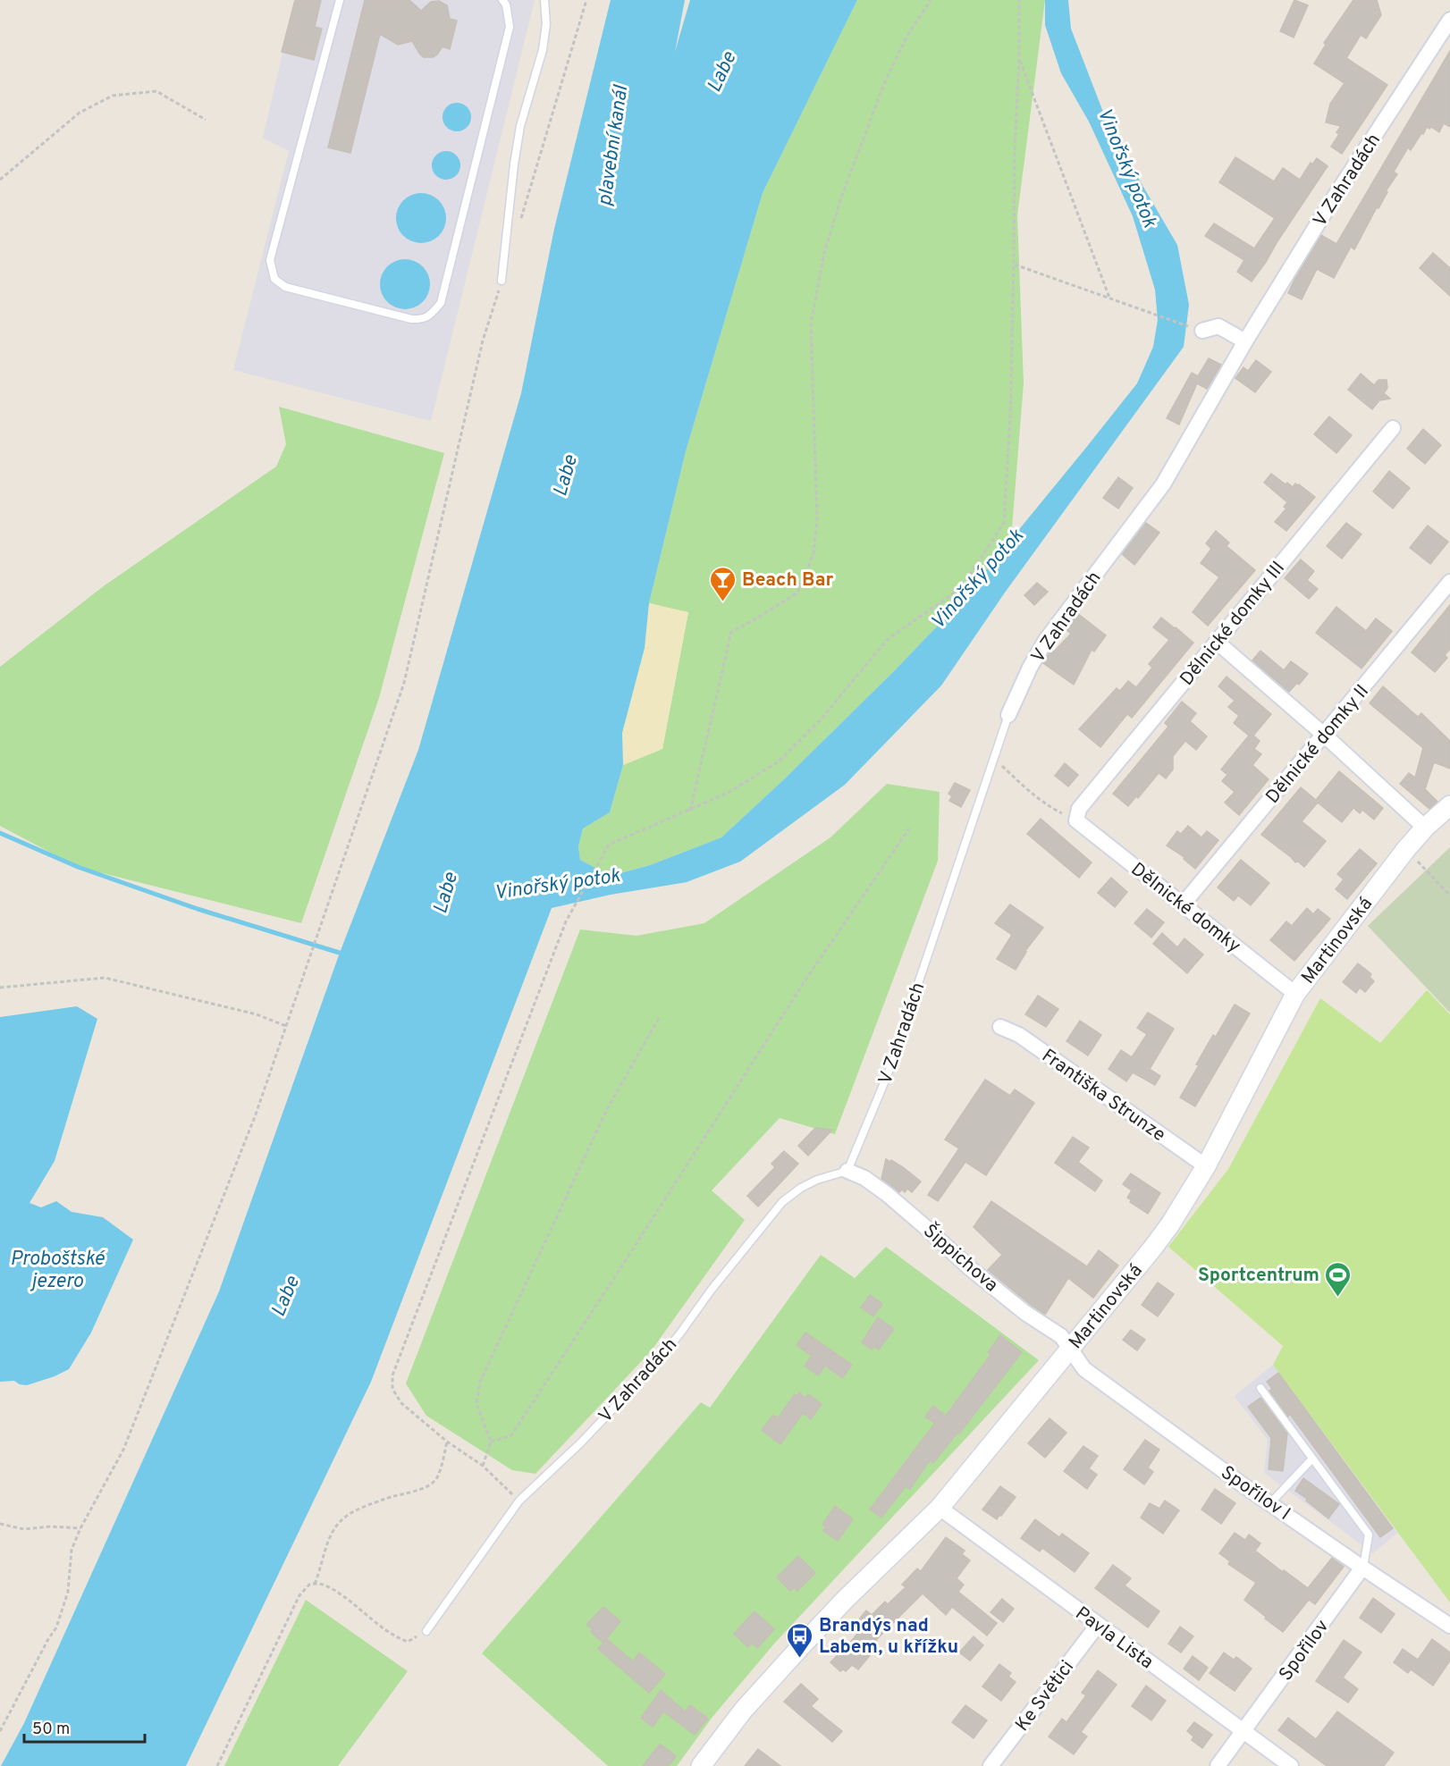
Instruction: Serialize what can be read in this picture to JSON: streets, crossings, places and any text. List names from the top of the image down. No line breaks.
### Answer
{"streets":{"street":["V Zahradách","Dělnické domky III","Dělnické domky II","Dělnické domky","Martinovská","Františka Strunze","Šippichova","Spořilov I","Pavla Lista","Spořilov","Ke Světici"]},"crossings":[["V Zahradách","Šippichova"],["Dělnické domky III","Dělnické domky"],["Dělnické domky II","Dělnické domky"],["Dělnické domky","Martinovská"],["Martinovská","Františka Strunze"],["Martinovská","Šippichova"],["Martinovská","Spořilov I"],["Martinovská","Pavla Lista"],["Šippichova","Spořilov I"],["Spořilov I","Spořilov"],["Pavla Lista","Spořilov"],["Pavla Lista","Ke Světici"]],"water":["Labe","plavební kanál","Vinořský potok","Proboštské jezero"],"places":{"bar":["Beach Bar"],"sports":["Sportcentrum"],"bus stop":["Brandýs nad Labem, u křížku"]},"scale_bar":"50 m"}
